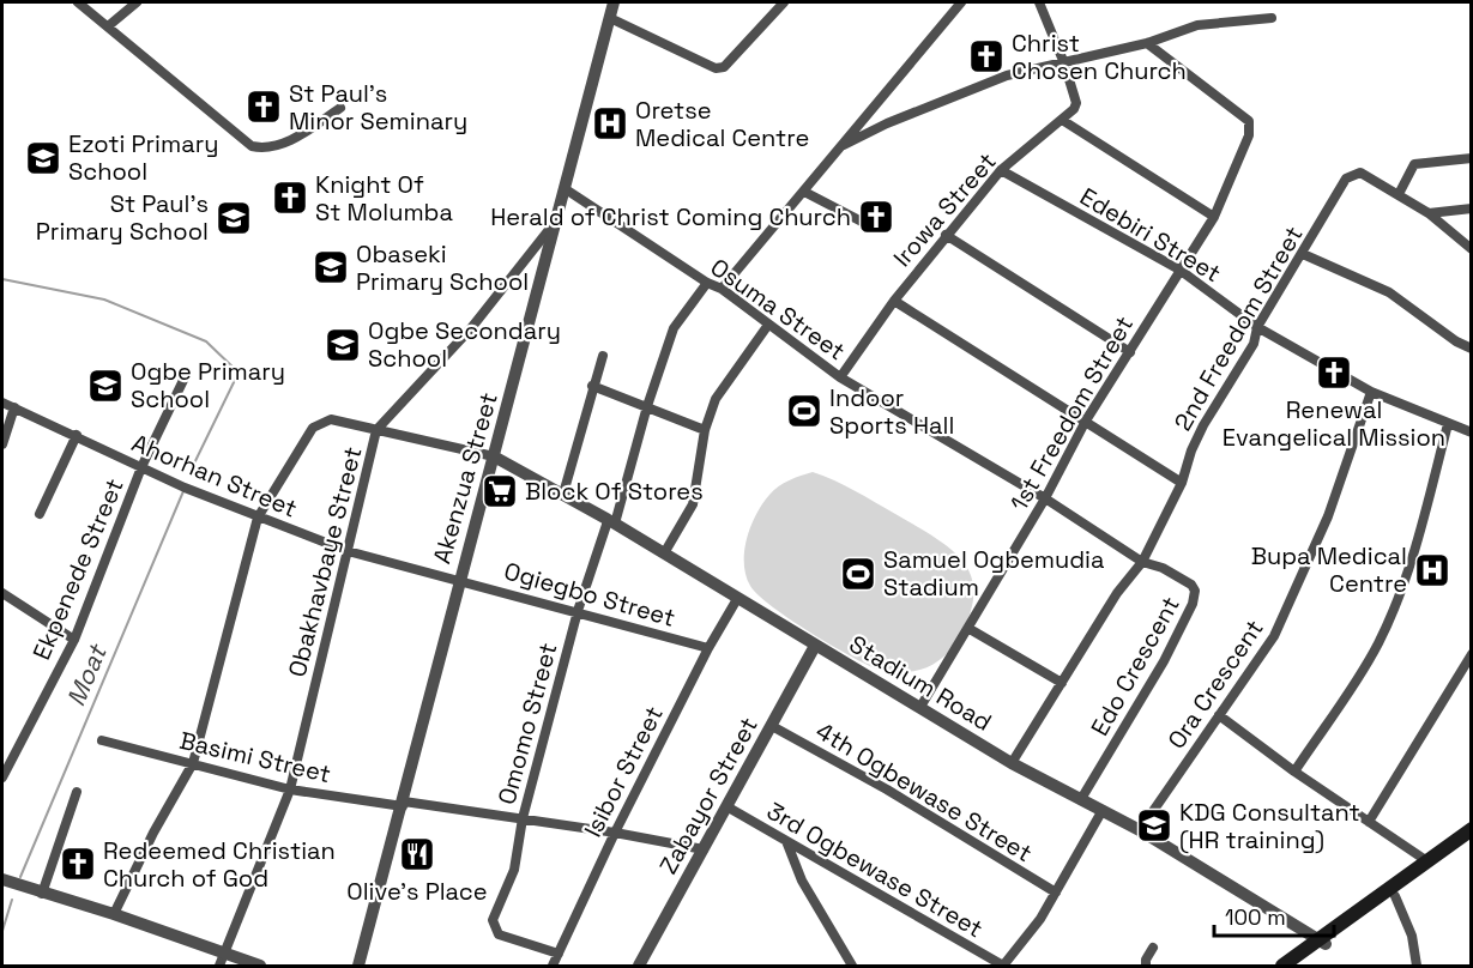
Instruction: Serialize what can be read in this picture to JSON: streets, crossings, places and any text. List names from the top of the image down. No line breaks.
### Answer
{"streets":{"street":["Irowa Street","Edebiri Street","Osuma Street","2nd Freedom Street","1st Freedom Street","Ahorhan Street","Akenzua Street","Obakhavbaye Street","Ekpenede Street","Ogiegbo Street","Edo Crescent","Stadium Road","Ora Crescent","Omomo Street","Basimi Street","Isibor Street","4th Ogbewase Street","Zabayor Street","3rd Ogbewase Street"]},"crossings":[["Irowa Street","Edebiri Street"],["Irowa Street","Osuma Street"],["Edebiri Street","2nd Freedom Street"],["Edebiri Street","1st Freedom Street"],["Edebiri Street","Ora Crescent"],["Osuma Street","1st Freedom Street"],["Osuma Street","Akenzua Street"],["Osuma Street","Edo Crescent"],["Osuma Street","Omomo Street"],["2nd Freedom Street","Edo Crescent"],["2nd Freedom Street","Stadium Road"],["1st Freedom Street","Edo Crescent"],["1st Freedom Street","Stadium Road"],["Ahorhan Street","Akenzua Street"],["Ahorhan Street","Obakhavbaye Street"],["Ahorhan Street","Ekpenede Street"],["Ahorhan Street","Ogiegbo Street"],["Akenzua Street","Obakhavbaye Street"],["Akenzua Street","Ogiegbo Street"],["Akenzua Street","Stadium Road"],["Akenzua Street","Basimi Street"],["Obakhavbaye Street","Basimi Street"],["Ogiegbo Street","Omomo Street"],["Ogiegbo Street","Isibor Street"],["Edo Crescent","Stadium Road"],["Stadium Road","Ora Crescent"],["Stadium Road","Omomo Street"],["Stadium Road","Isibor Street"],["Stadium Road","Zabayor Street"],["Omomo Street","Basimi Street"],["Omomo Street","Isibor Street"],["Basimi Street","Isibor Street"],["Basimi Street","Zabayor Street"],["4th Ogbewase Street","Zabayor Street"],["Zabayor Street","3rd Ogbewase Street"]],"water":["Moat"],"places":{"church":["Christ Chosen Church","St Paul's Minor Seminary","Knight Of St Molumba","Herald of Christ Coming Church","Renewal Evangelical Mission","Redeemed Christian Church of God"],"hospital":["Oretse Medical Centre","Bupa Medical Centre"],"school or university":["Ezoti Primary School","St Paul's Primary School","Obaseki Primary School","Ogbe Secondary School","Ogbe Primary School","KDG Consultant (HR training)"],"sports":["Indoor Sports Hall","Samuel Ogbemudia Stadium"],"supermarket":["Block Of Stores"],"restaurant":["Olive's Place"]},"scale_bar":"100 m"}
